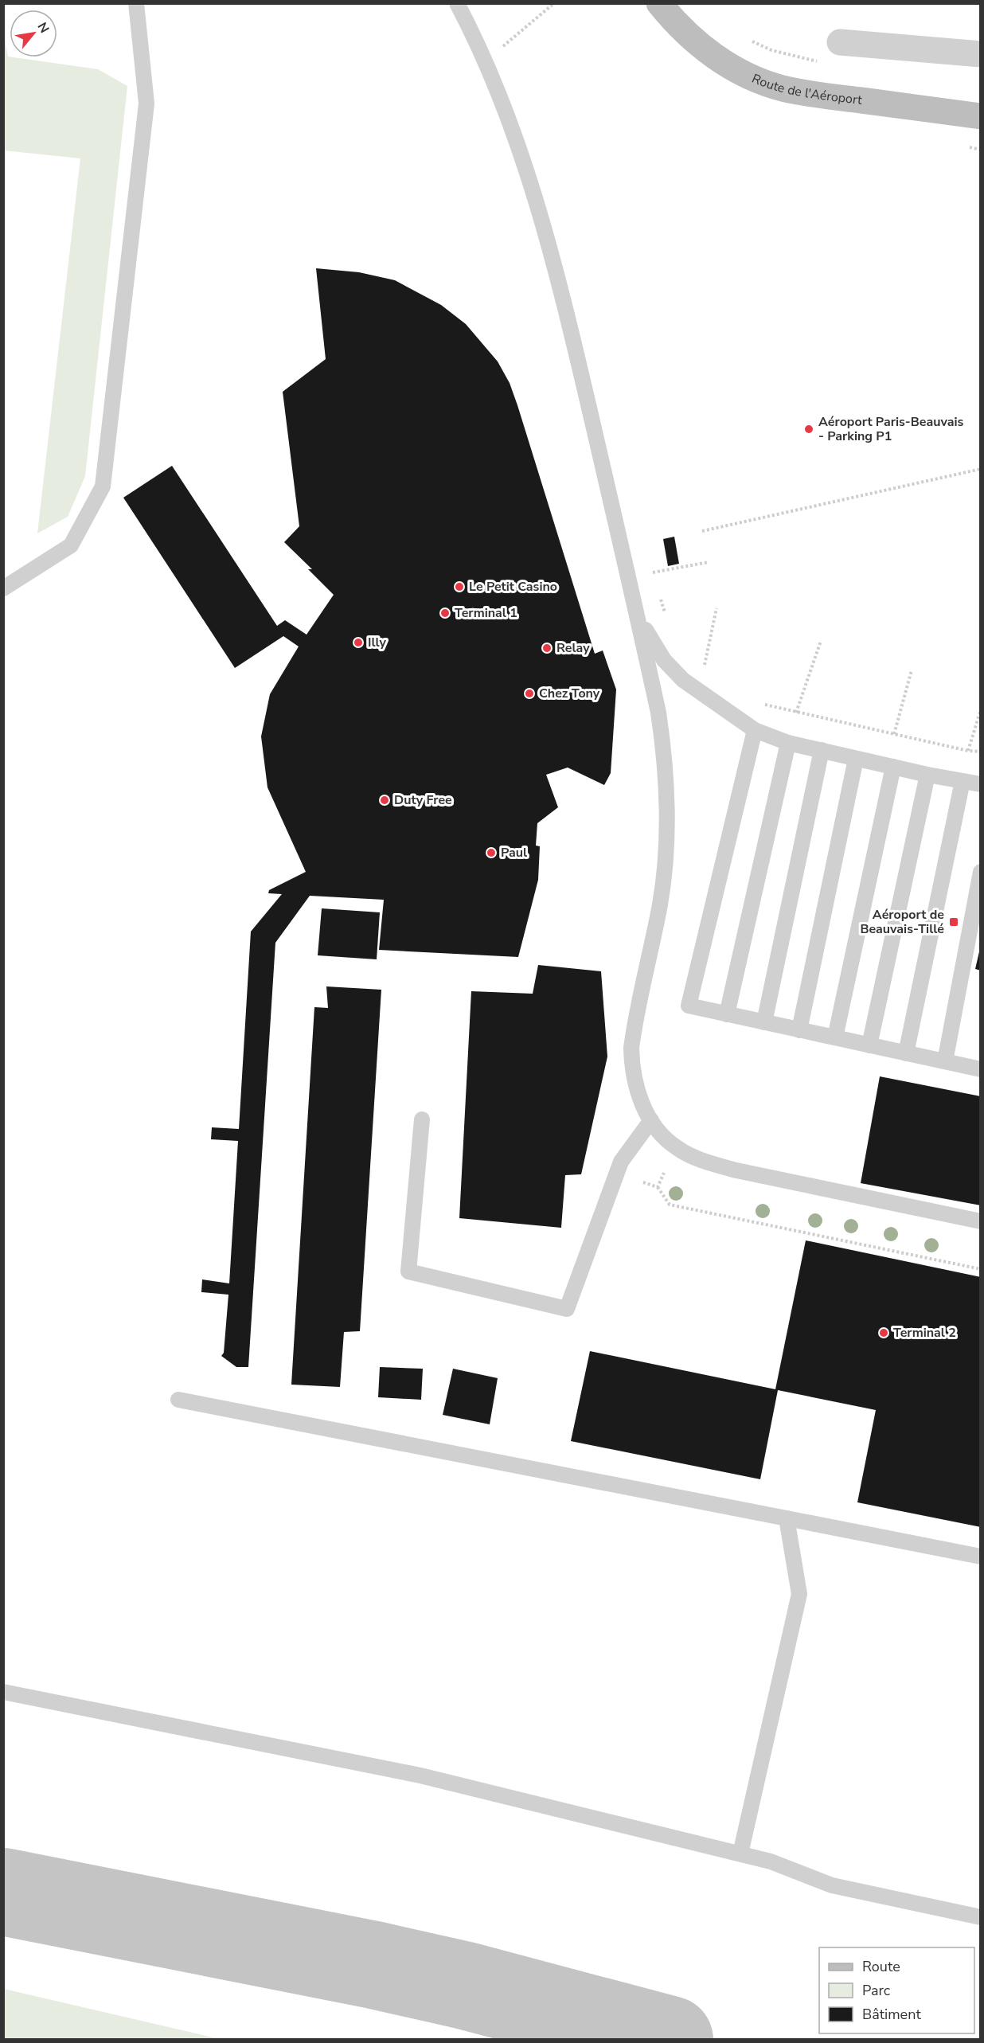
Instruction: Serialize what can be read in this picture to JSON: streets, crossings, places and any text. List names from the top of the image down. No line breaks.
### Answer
{"streets":{"street":["Route de l'Aéroport"]},"places":{"other":["Aéroport Paris-Beauvais - Parking P1","Le Petit Casino","Terminal 1","Illy","Relay","Chez Tony","Duty Free","Paul","Terminal 2"],"transit":["Aéroport de Beauvais-Tillé"]},"legend":["Route","Parc","Bâtiment"],"north":"top right"}
